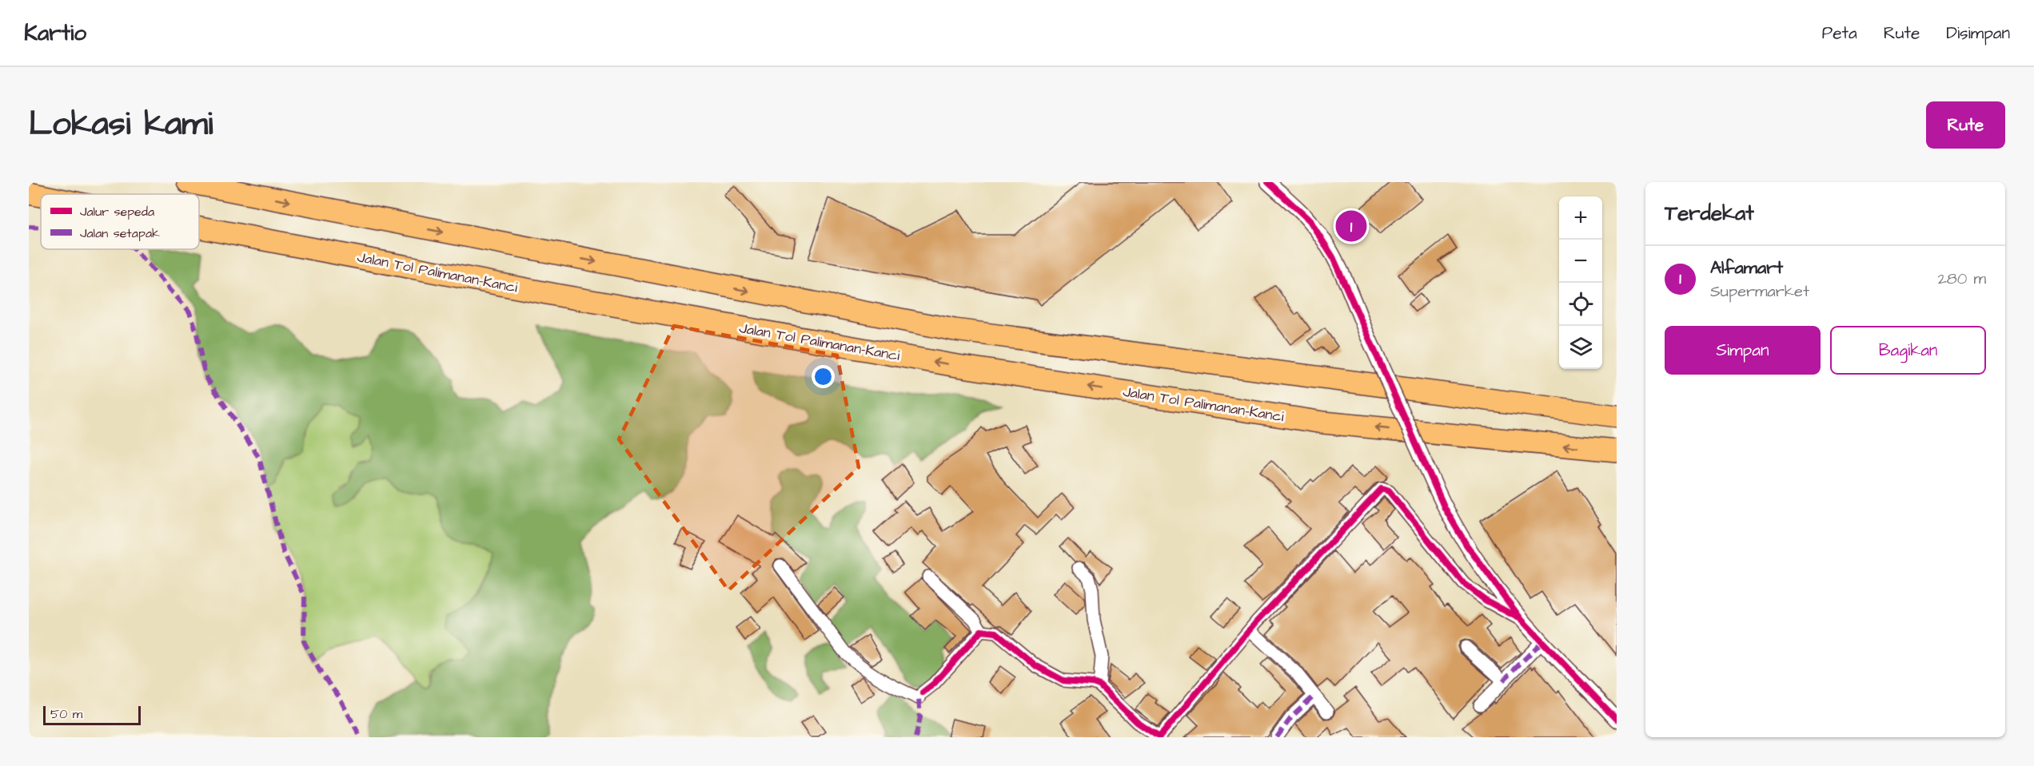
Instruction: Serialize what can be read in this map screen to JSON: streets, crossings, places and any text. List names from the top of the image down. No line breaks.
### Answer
{"streets":{"highway":["Jalan Tol Palimanan–Kanci"]},"legend":["Jalur sepeda","Jalan setapak"],"scale_bar":"50 m","page":{"header":"Kartio","nav":["Peta","Rute","Disimpan"],"title":"Lokasi kami","buttons":["Rute",["Simpan","Bagikan"]],"heading":"Terdekat","map_buttons":["+","−"],"pins":"1","list":[{"mark":"1","name":"Alfamart","note":"Supermarket","value":"280 m"}],"scale":"50 m"}}
